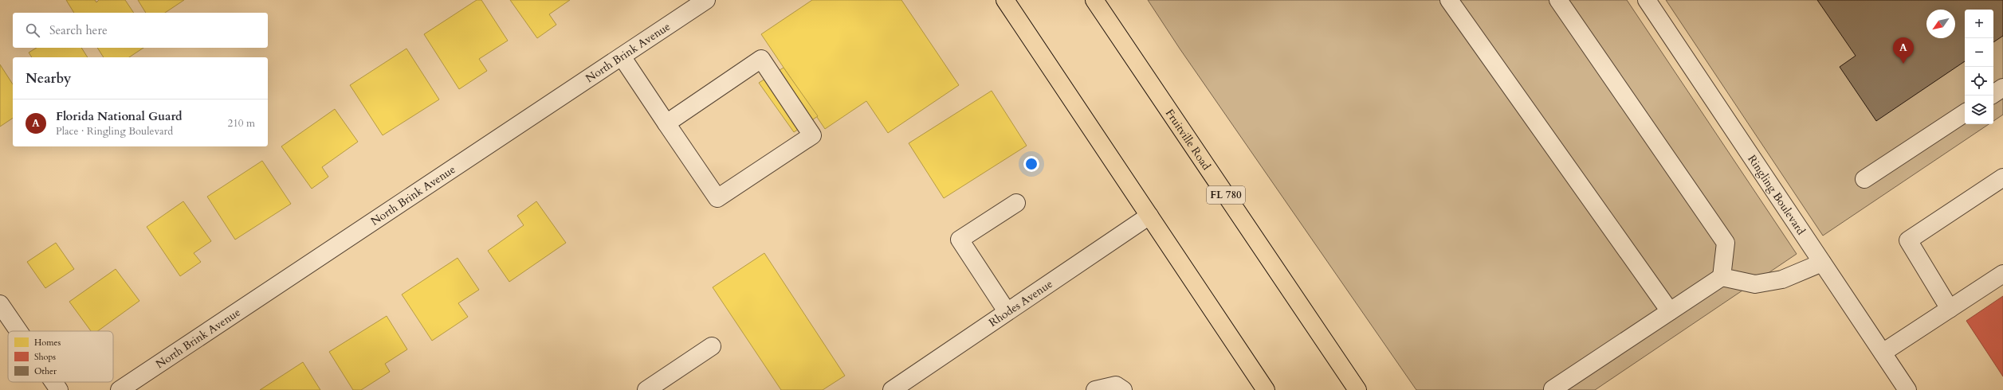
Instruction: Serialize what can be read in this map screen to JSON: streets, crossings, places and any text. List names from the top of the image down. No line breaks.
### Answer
{"streets":{"main road":["Fruitville Road","FL 780"],"street":["North Brink Avenue","Ringling Boulevard","Rhodes Avenue"]},"legend":["Homes","Shops","Other"],"north":"bottom left","page":{"map_buttons":["+","−"],"search":"Search here","pins":"A","heading":"Nearby","list":[{"mark":"A","name":"Florida National Guard","note":"Place · Ringling Boulevard","value":"210 m"}]}}
